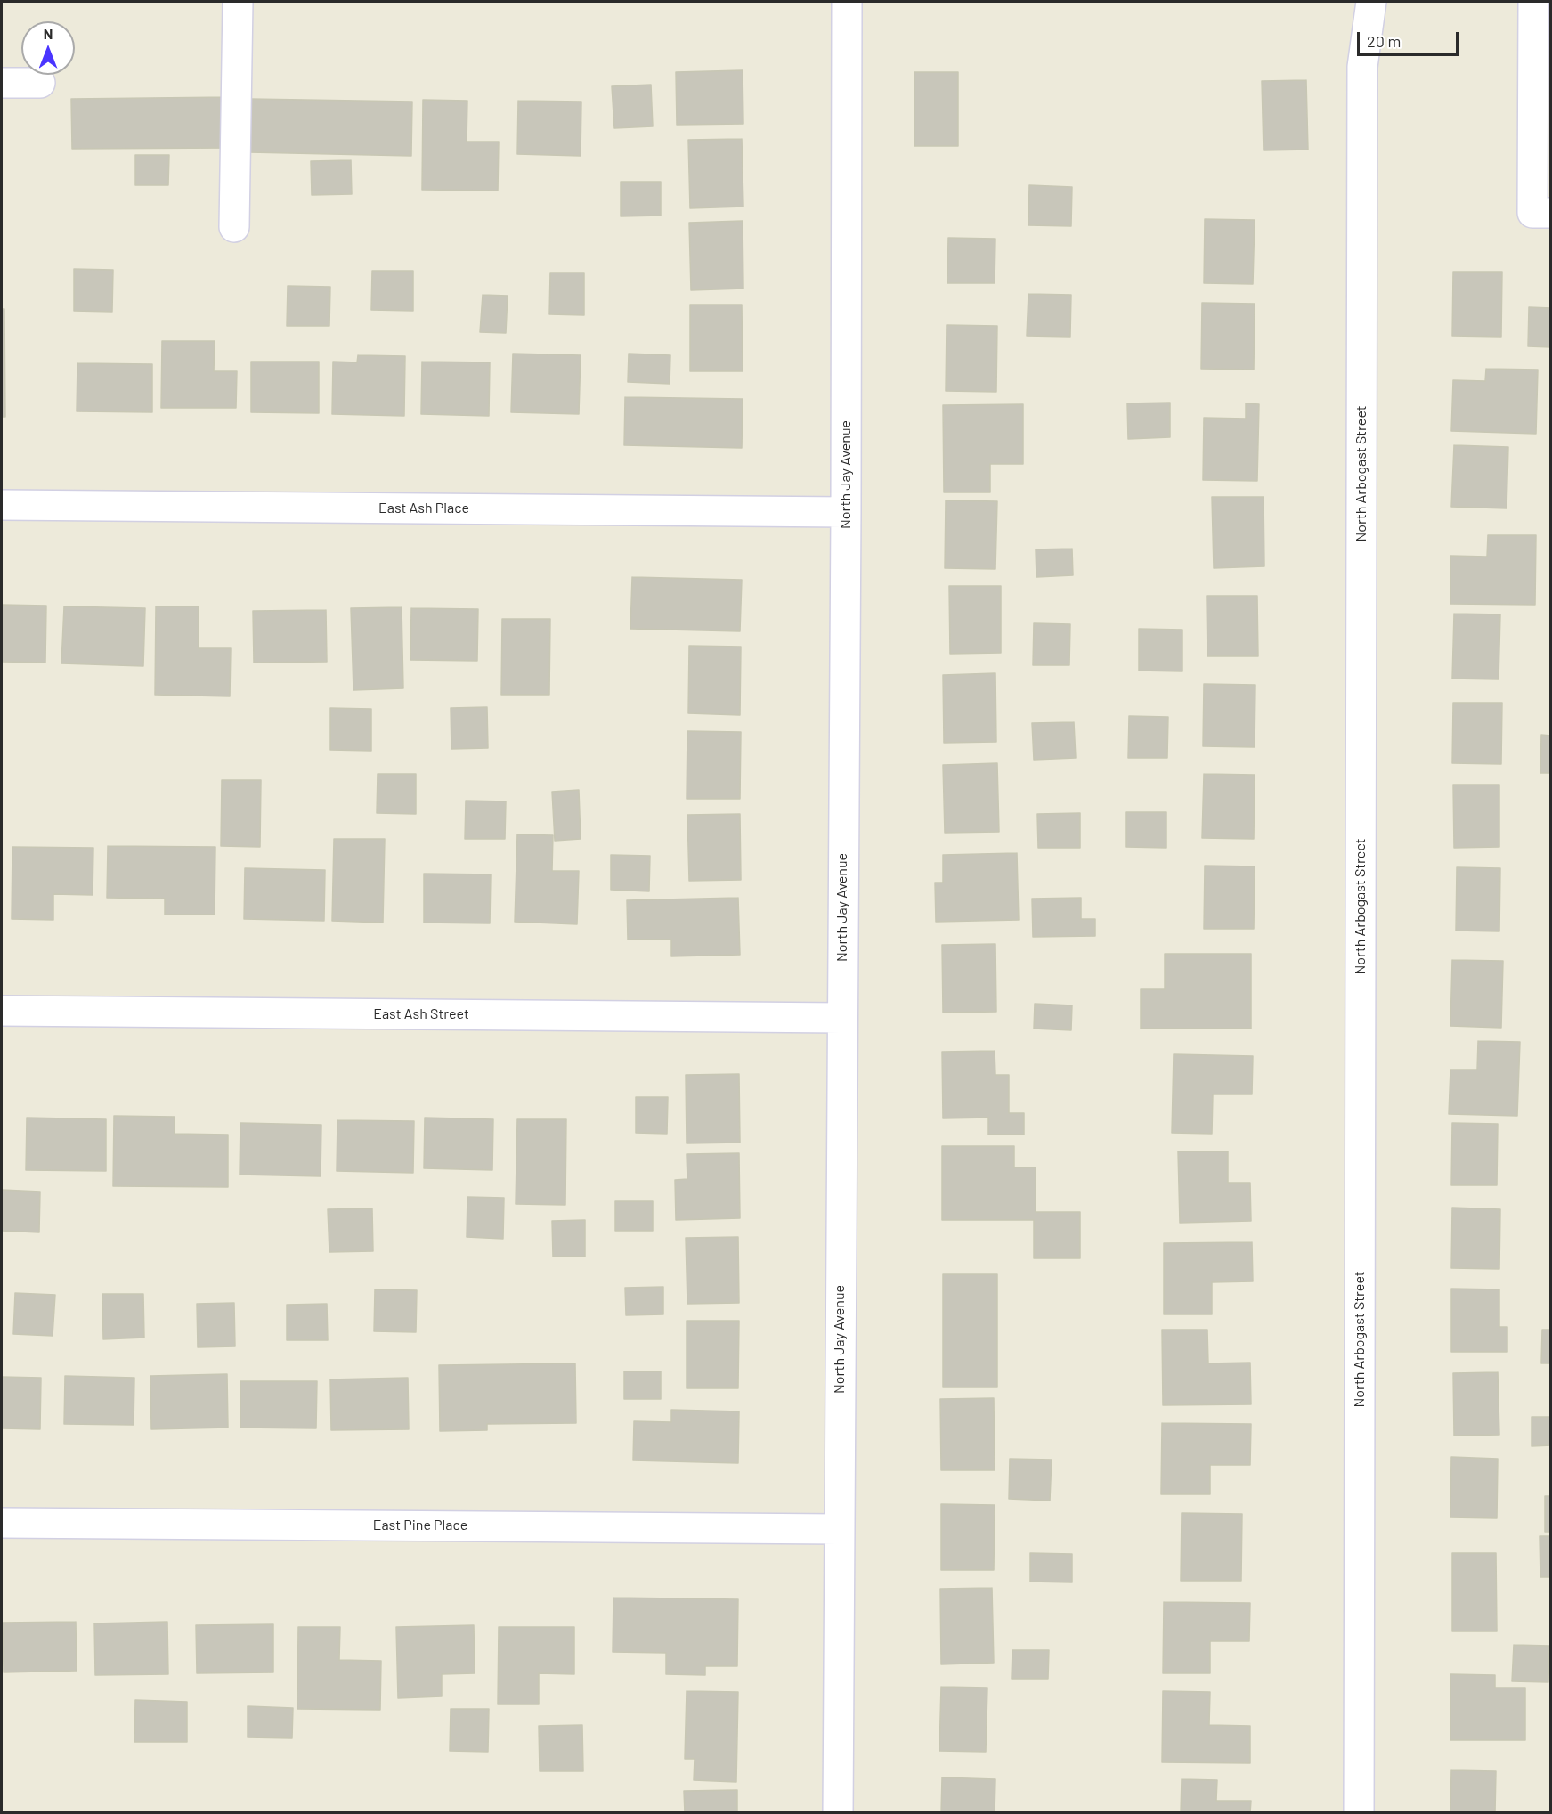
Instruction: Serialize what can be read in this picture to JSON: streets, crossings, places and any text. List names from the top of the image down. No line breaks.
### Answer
{"streets":{"street":["North Arbogast Street","North Jay Avenue","East Ash Place","East Ash Street","East Pine Place"]},"crossings":[["North Jay Avenue","East Ash Place"],["North Jay Avenue","East Ash Street"],["North Jay Avenue","East Pine Place"]],"scale_bar":"20 m","north":"top"}
